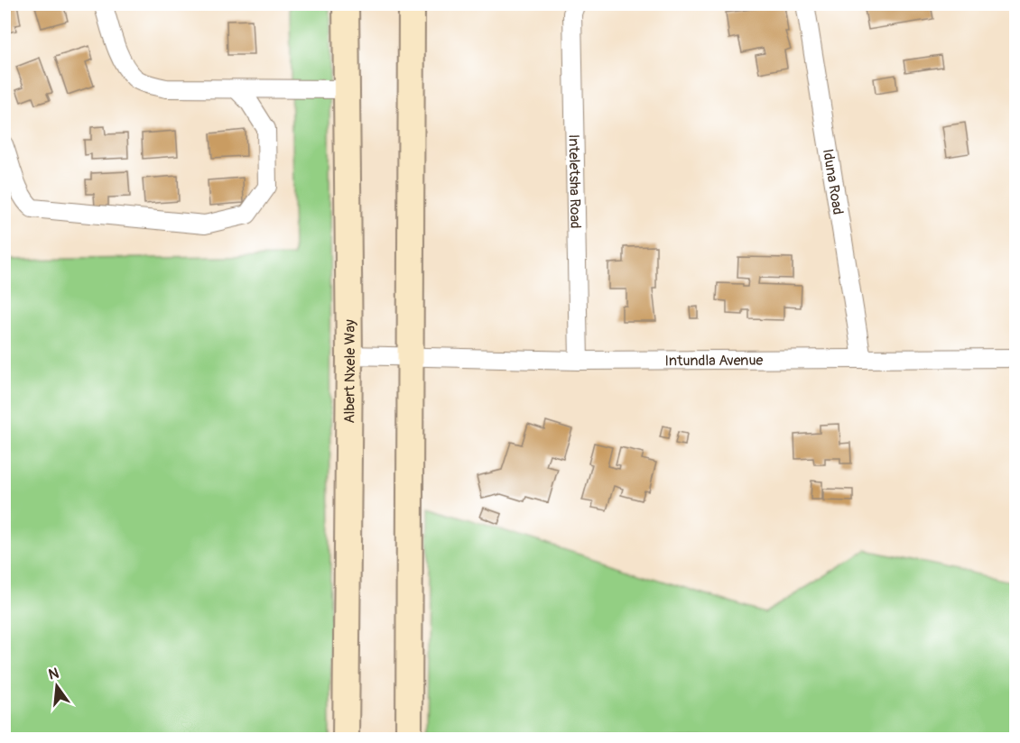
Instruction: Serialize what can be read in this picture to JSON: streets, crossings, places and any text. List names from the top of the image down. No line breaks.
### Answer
{"streets":{"main road":["Albert Nxele Way"],"street":["Iduna Road","Inteletsha Road","Intundla Avenue"]},"crossings":[["Iduna Road","Intundla Avenue"],["Inteletsha Road","Intundla Avenue"],["Intundla Avenue","Albert Nxele Way"]],"north":"top"}
